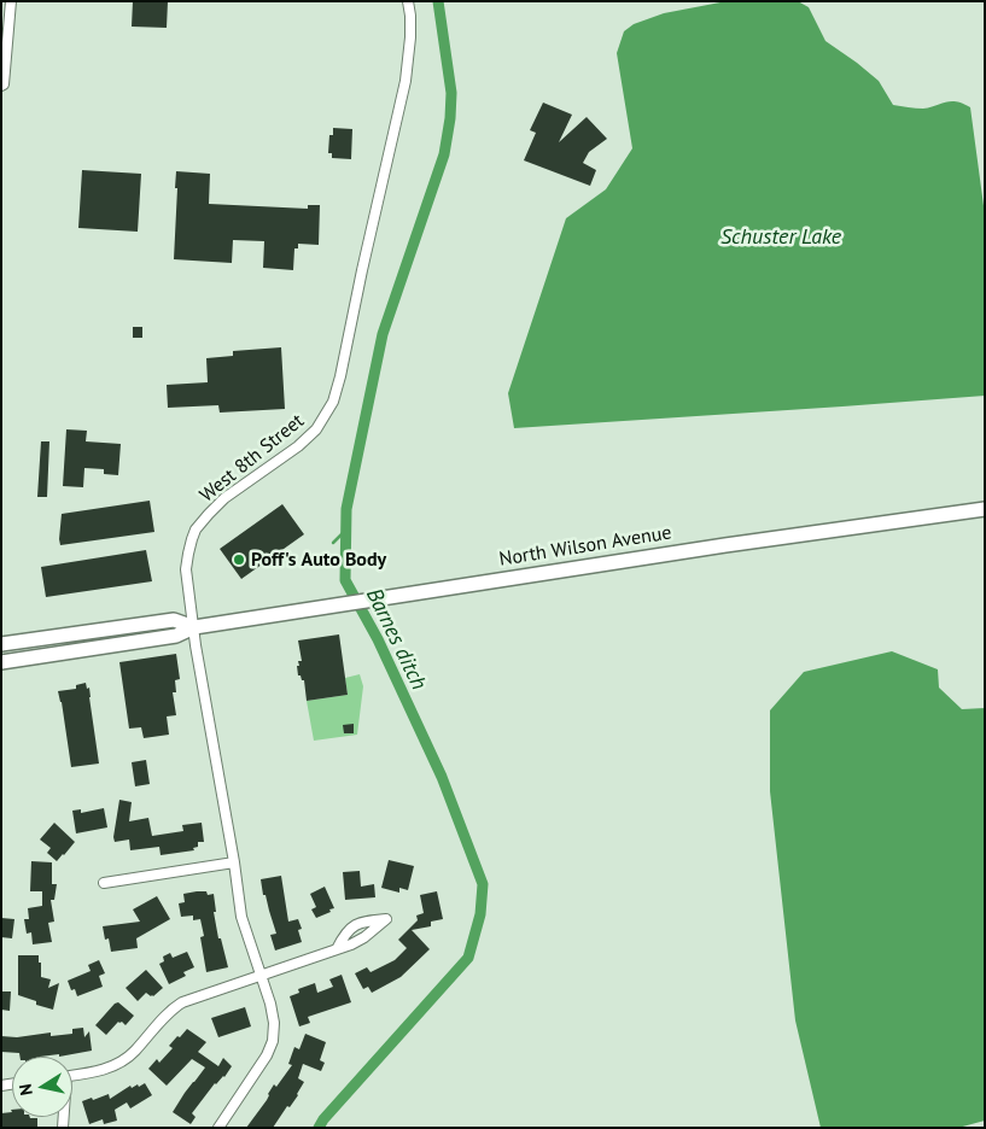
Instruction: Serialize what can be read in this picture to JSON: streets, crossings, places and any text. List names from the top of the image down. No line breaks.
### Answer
{"streets":{"main road":["North Wilson Avenue"],"street":["West 8th Street"]},"crossings":[["West 8th Street","North Wilson Avenue"]],"water":["Schuster Lake","Barnes ditch"],"places":["Poff's Auto Body"],"north":"left"}
